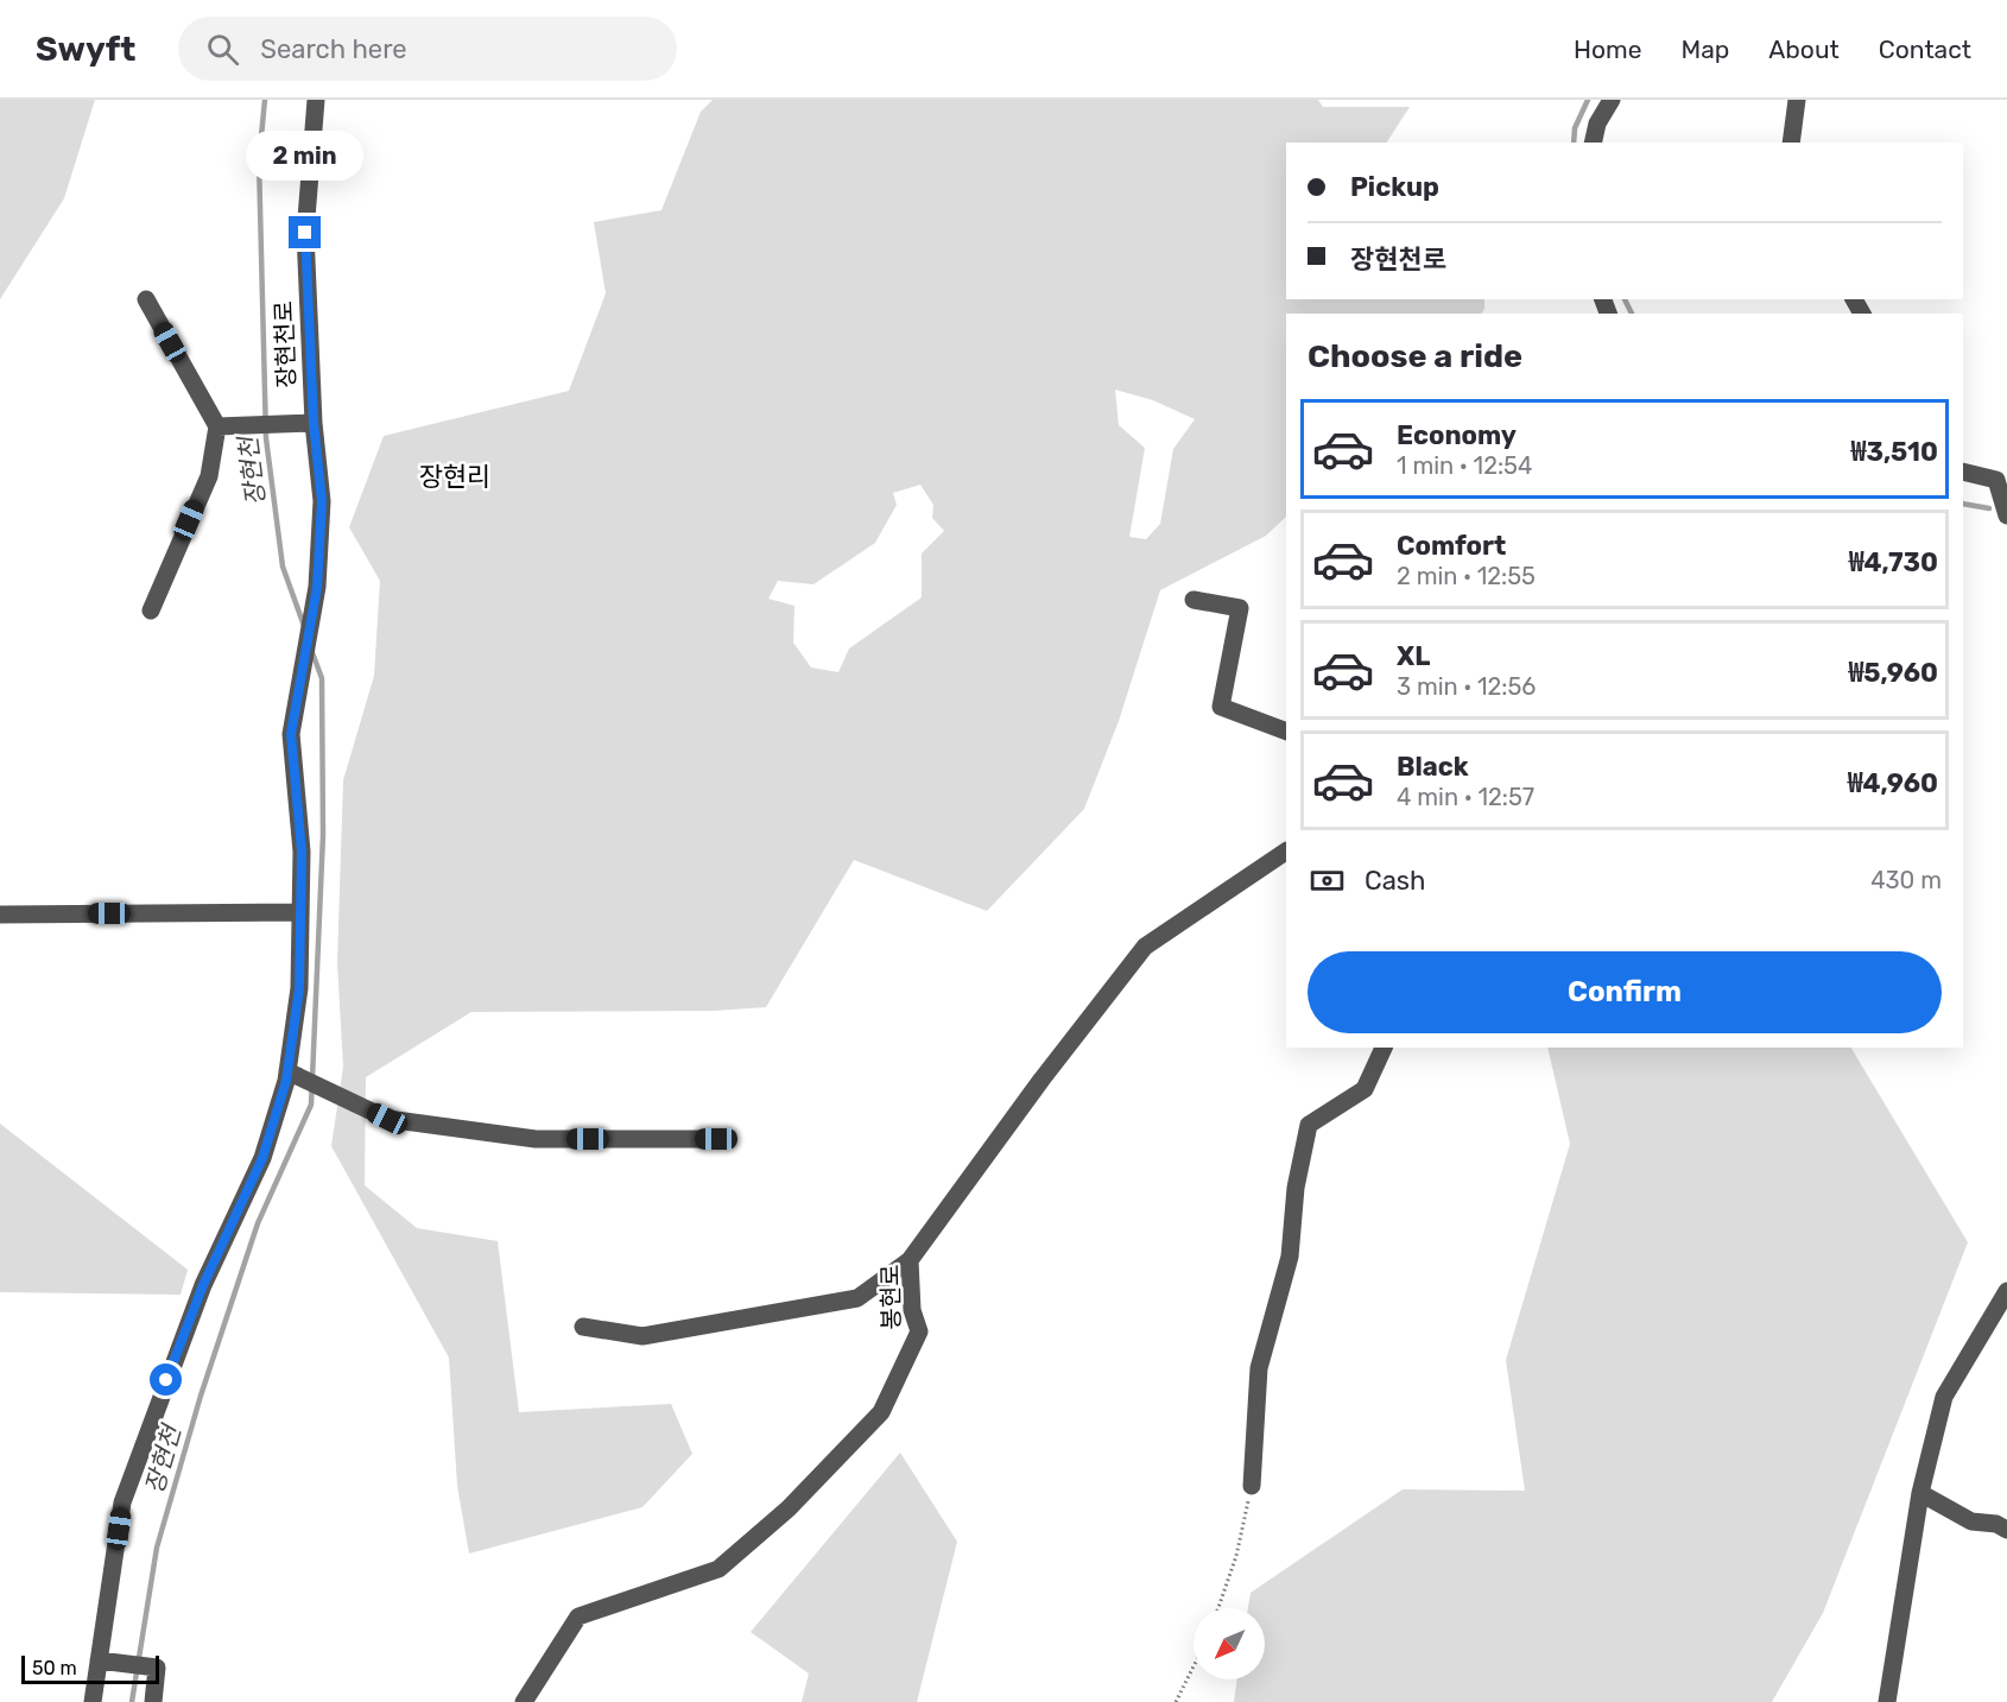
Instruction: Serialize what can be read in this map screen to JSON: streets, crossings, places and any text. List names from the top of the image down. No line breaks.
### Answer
{"streets":{"street":["장현천로","봉현로"]},"districts":["장현리"],"water":["장현천"],"scale_bar":"50 m","north":"bottom left","page":{"header":"Swyft","search":"Search here","nav":["Home","Map","About","Contact"],"bubble":"2 min","banner":["Pickup","장현천로"],"heading":"Choose a ride","list":[{"name":"Economy","note":"1 min · 12:54","value":"₩3,510"},{"name":"Comfort","note":"2 min · 12:55","value":"₩4,730"},{"name":"XL","note":"3 min · 12:56","value":"₩5,960"},{"name":"Black","note":"4 min · 12:57","value":"₩4,960"}],"pay":["Cash","430 m"],"buttons":"Confirm","scale":"50 m"}}
